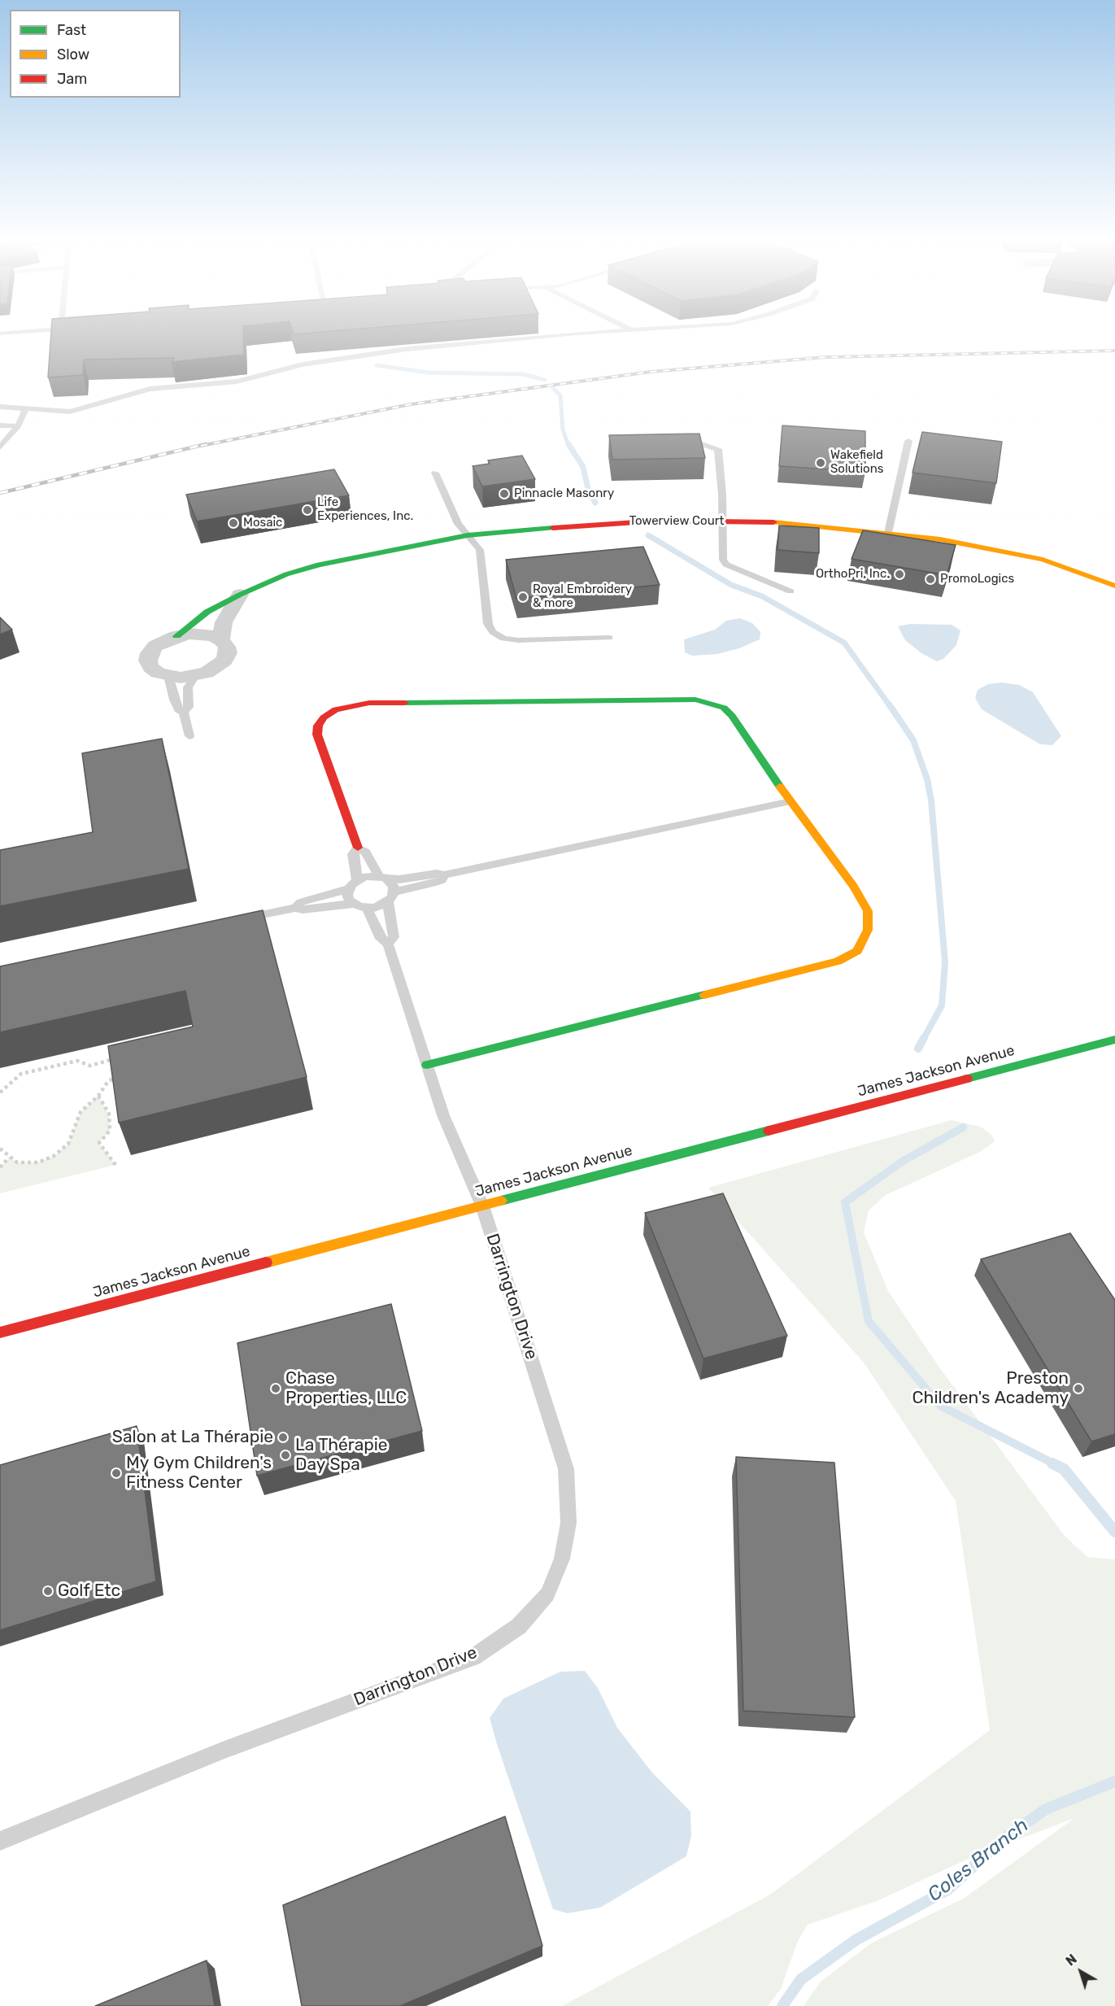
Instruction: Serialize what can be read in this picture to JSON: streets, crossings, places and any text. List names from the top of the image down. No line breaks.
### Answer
{"streets":{"street":["Towerview Court","James Jackson Avenue"],"lane":["Darrington Drive"]},"crossings":[["James Jackson Avenue","Darrington Drive"]],"water":["Coles Branch"],"places":["Wakefield Solutions","Pinnacle Masonry","Life Experiences, Inc.","Mosaic","OrthoPri, Inc.","PromoLogics","Royal Embroidery & more","Chase Properties, LLC","Preston Children's Academy","Salon at La Thérapie","La Thérapie Day Spa","My Gym Children's Fitness Center","Golf Etc"],"legend":["Fast","Slow","Jam"],"north":"top left"}
